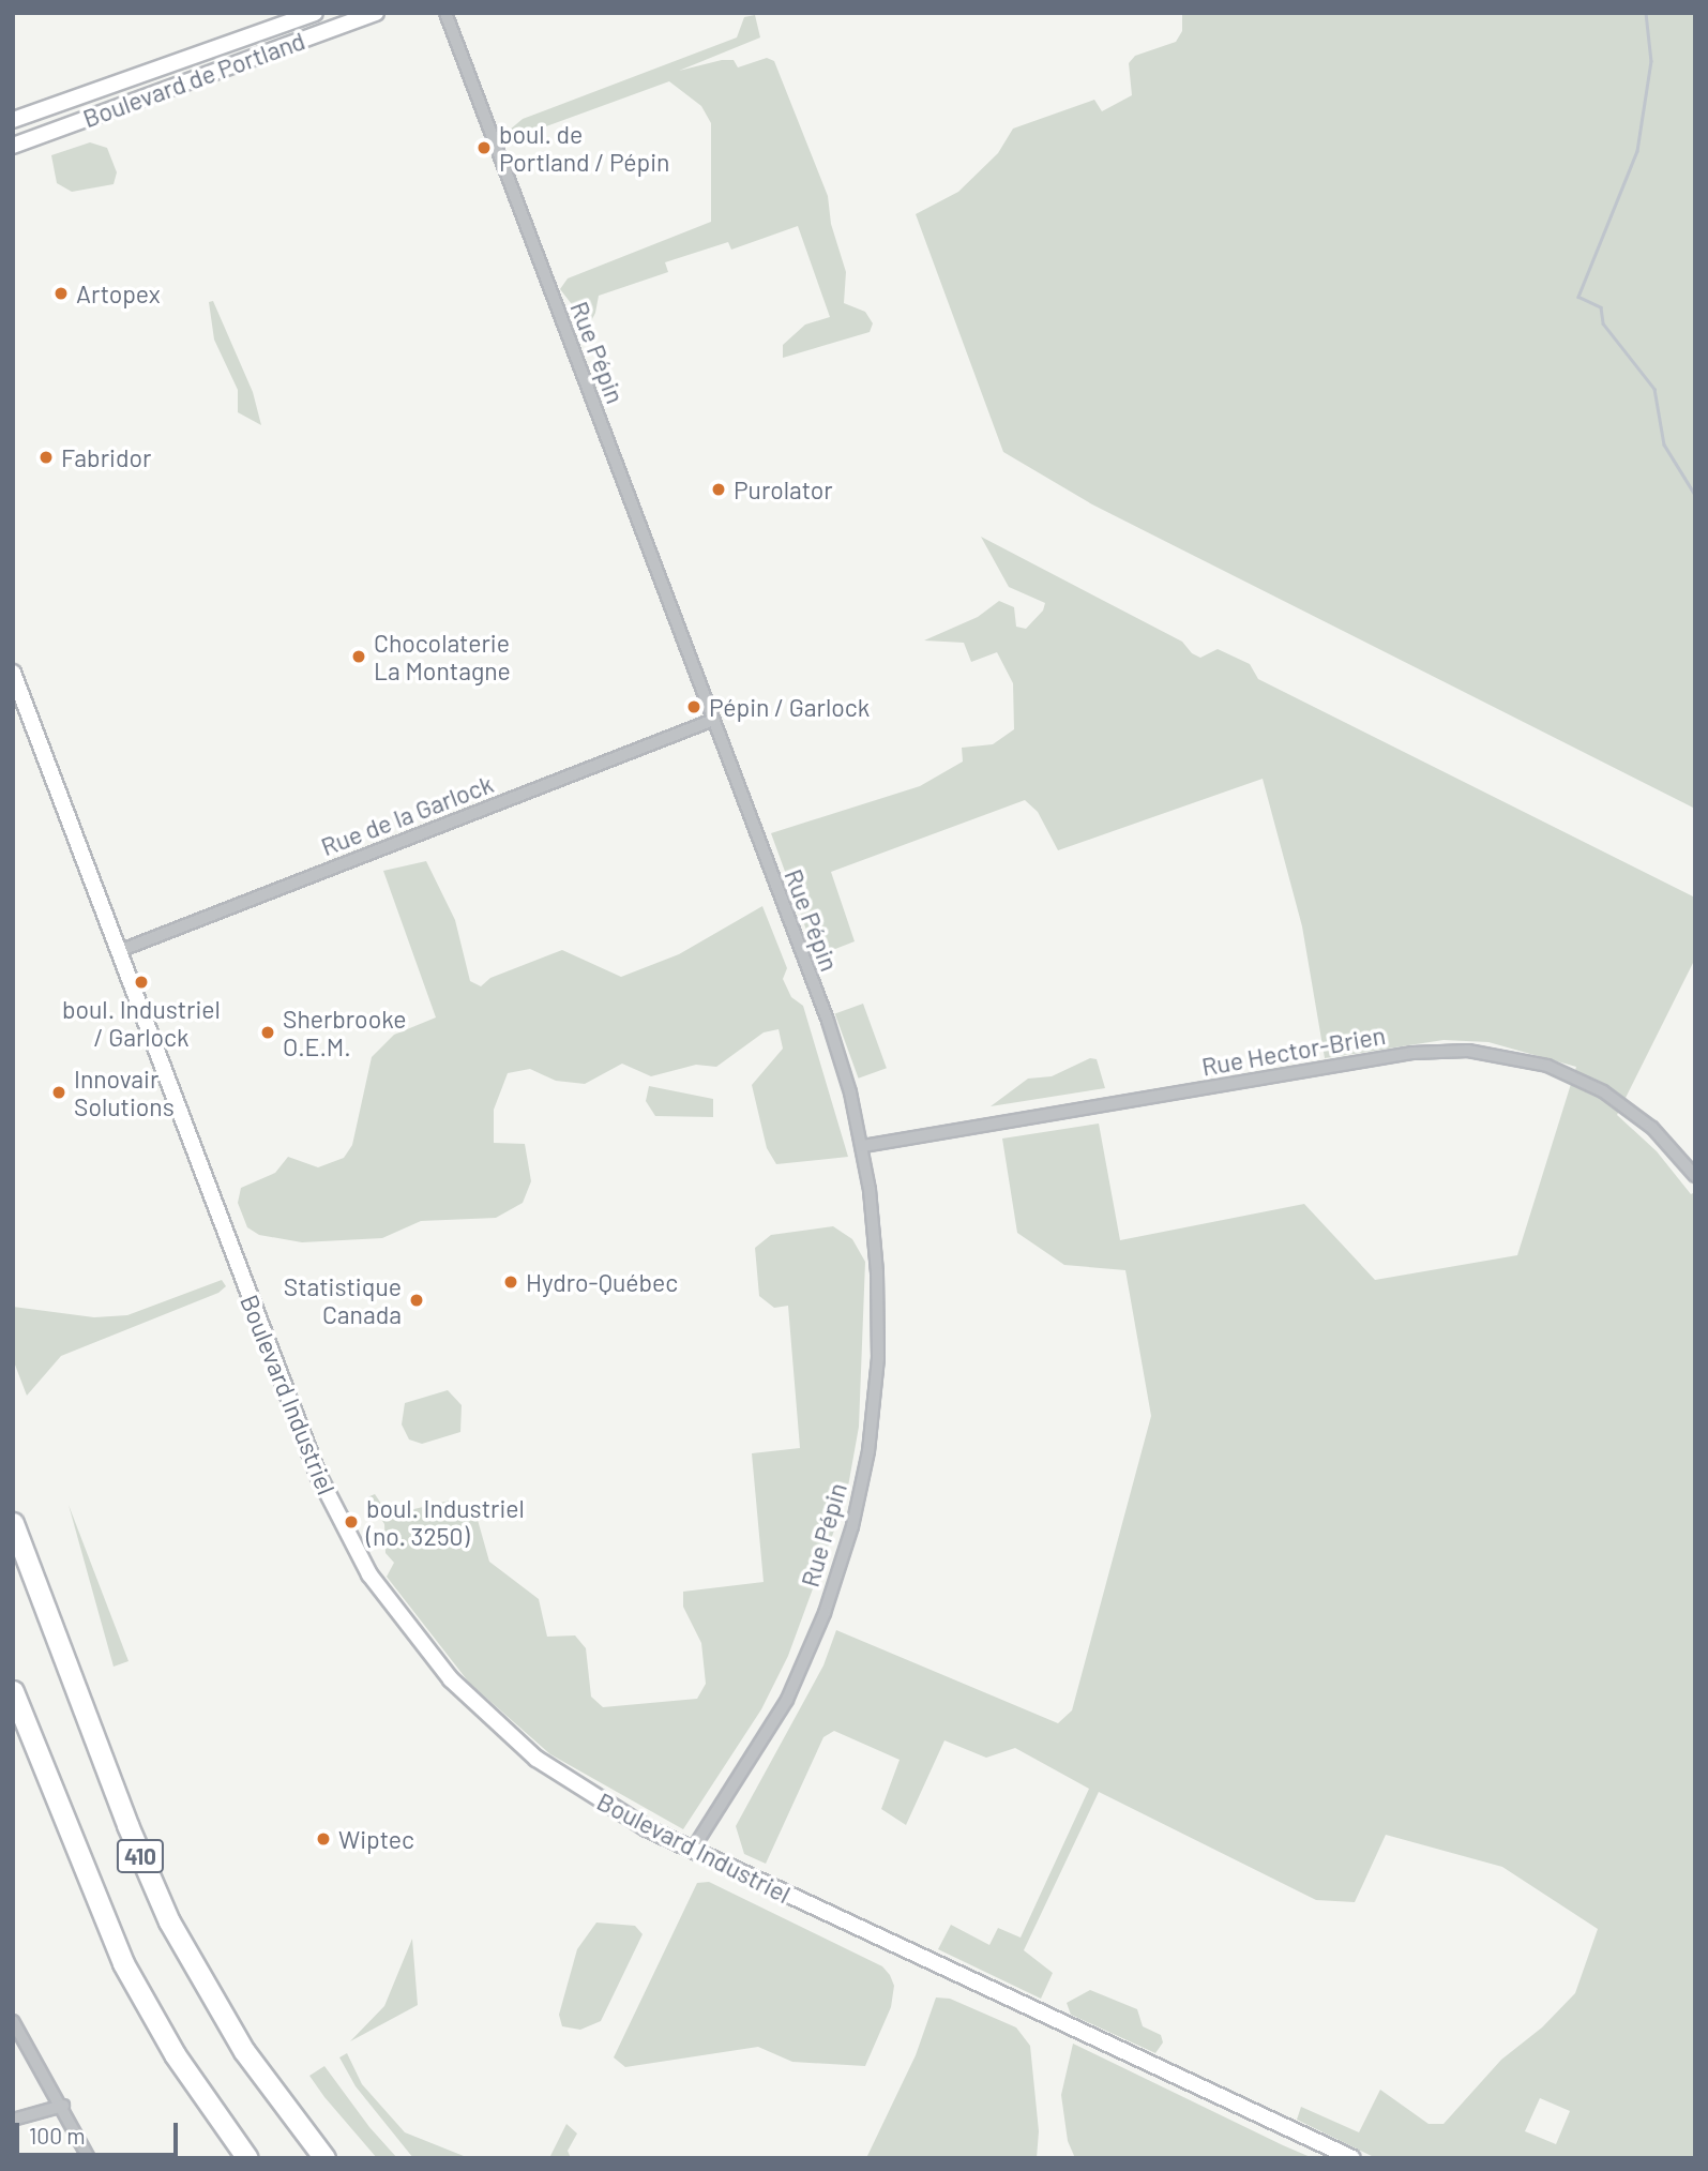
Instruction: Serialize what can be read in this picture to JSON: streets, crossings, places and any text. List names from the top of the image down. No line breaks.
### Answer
{"streets":{"highway":["410"],"street":["Boulevard de Portland","Rue Pépin","Rue de la Garlock","Rue Hector-Brien","Boulevard Industriel"]},"crossings":[["Rue Pépin","Rue de la Garlock"],["Rue Pépin","Rue Hector-Brien"],["Rue Pépin","Boulevard Industriel"],["Rue de la Garlock","Boulevard Industriel"]],"places":["boul. de Portland / Pépin","Artopex","Fabridor","Purolator","Chocolaterie La Montagne","Pépin / Garlock","boul. Industriel / Garlock","Sherbrooke O.E.M.","Innovair Solutions","Hydro-Québec","Statistique Canada","boul. Industriel (no. 3250)","Wiptec"],"scale_bar":"100 m"}
